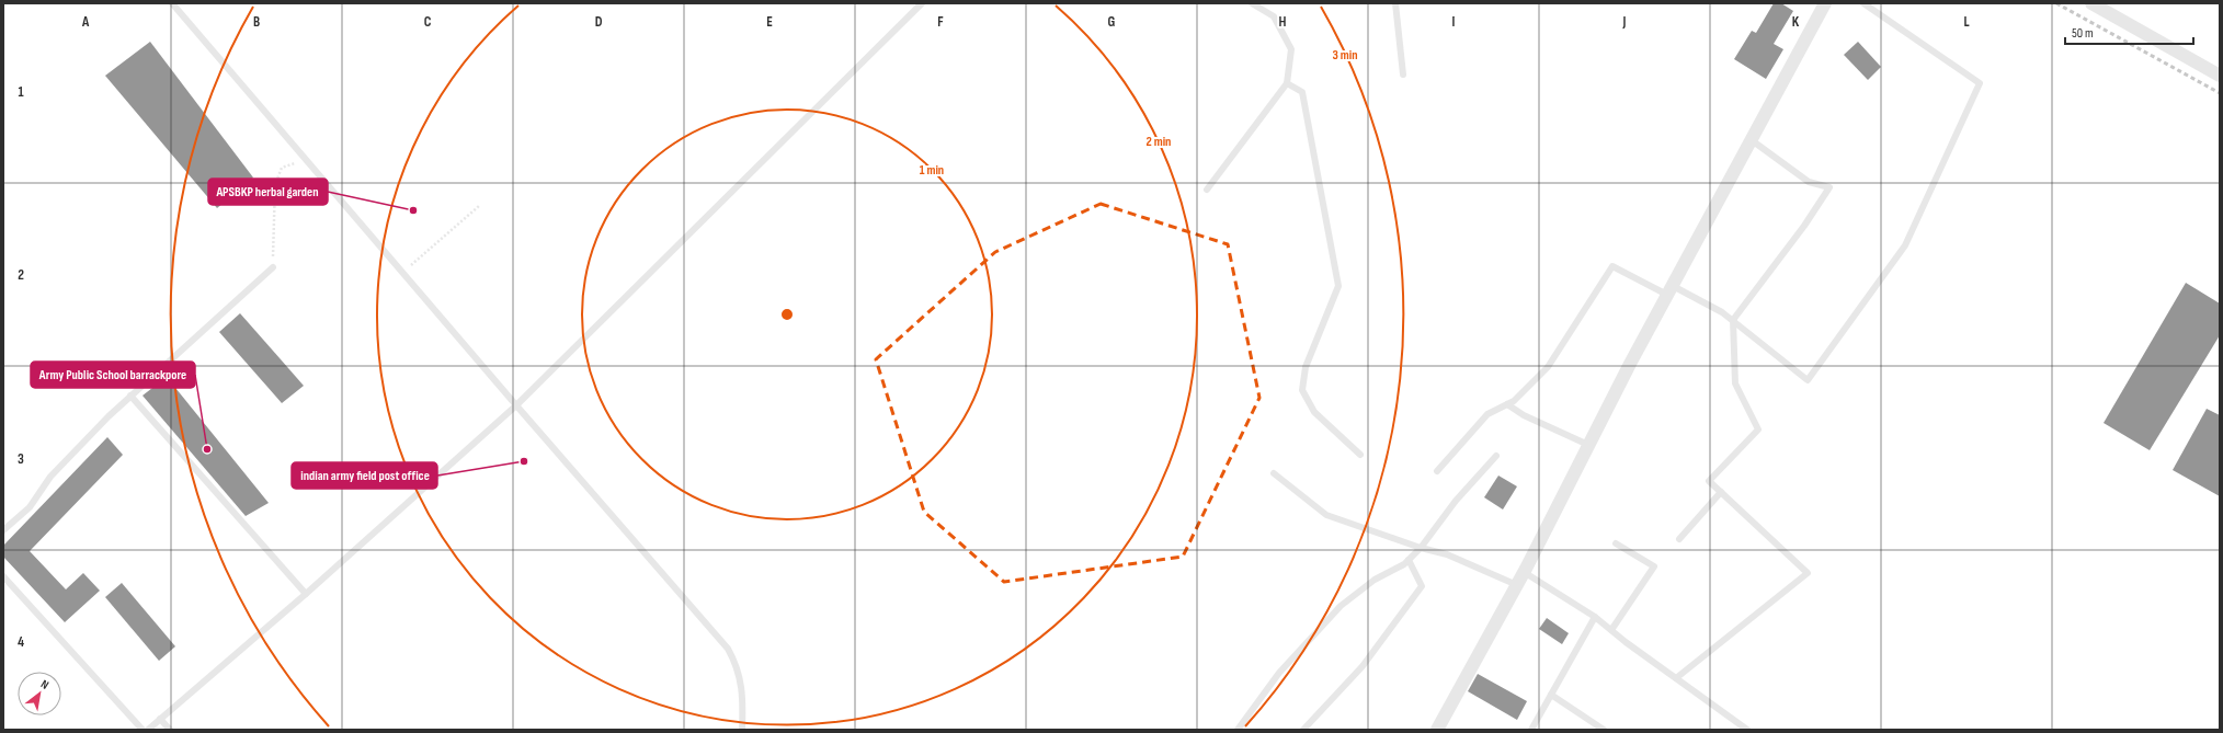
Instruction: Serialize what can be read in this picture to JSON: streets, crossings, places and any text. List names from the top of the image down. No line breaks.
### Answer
{"places":["APSBKP herbal garden","Army Public School barrackpore","indian army field post office"],"scale_bar":"50 m","north":"top right","grid":{"columns":["A","B","C","D","E","F","G","H","I","J","K","L"],"rows":["1","2","3","4"]},"rings":["3 min","2 min","1 min"]}
